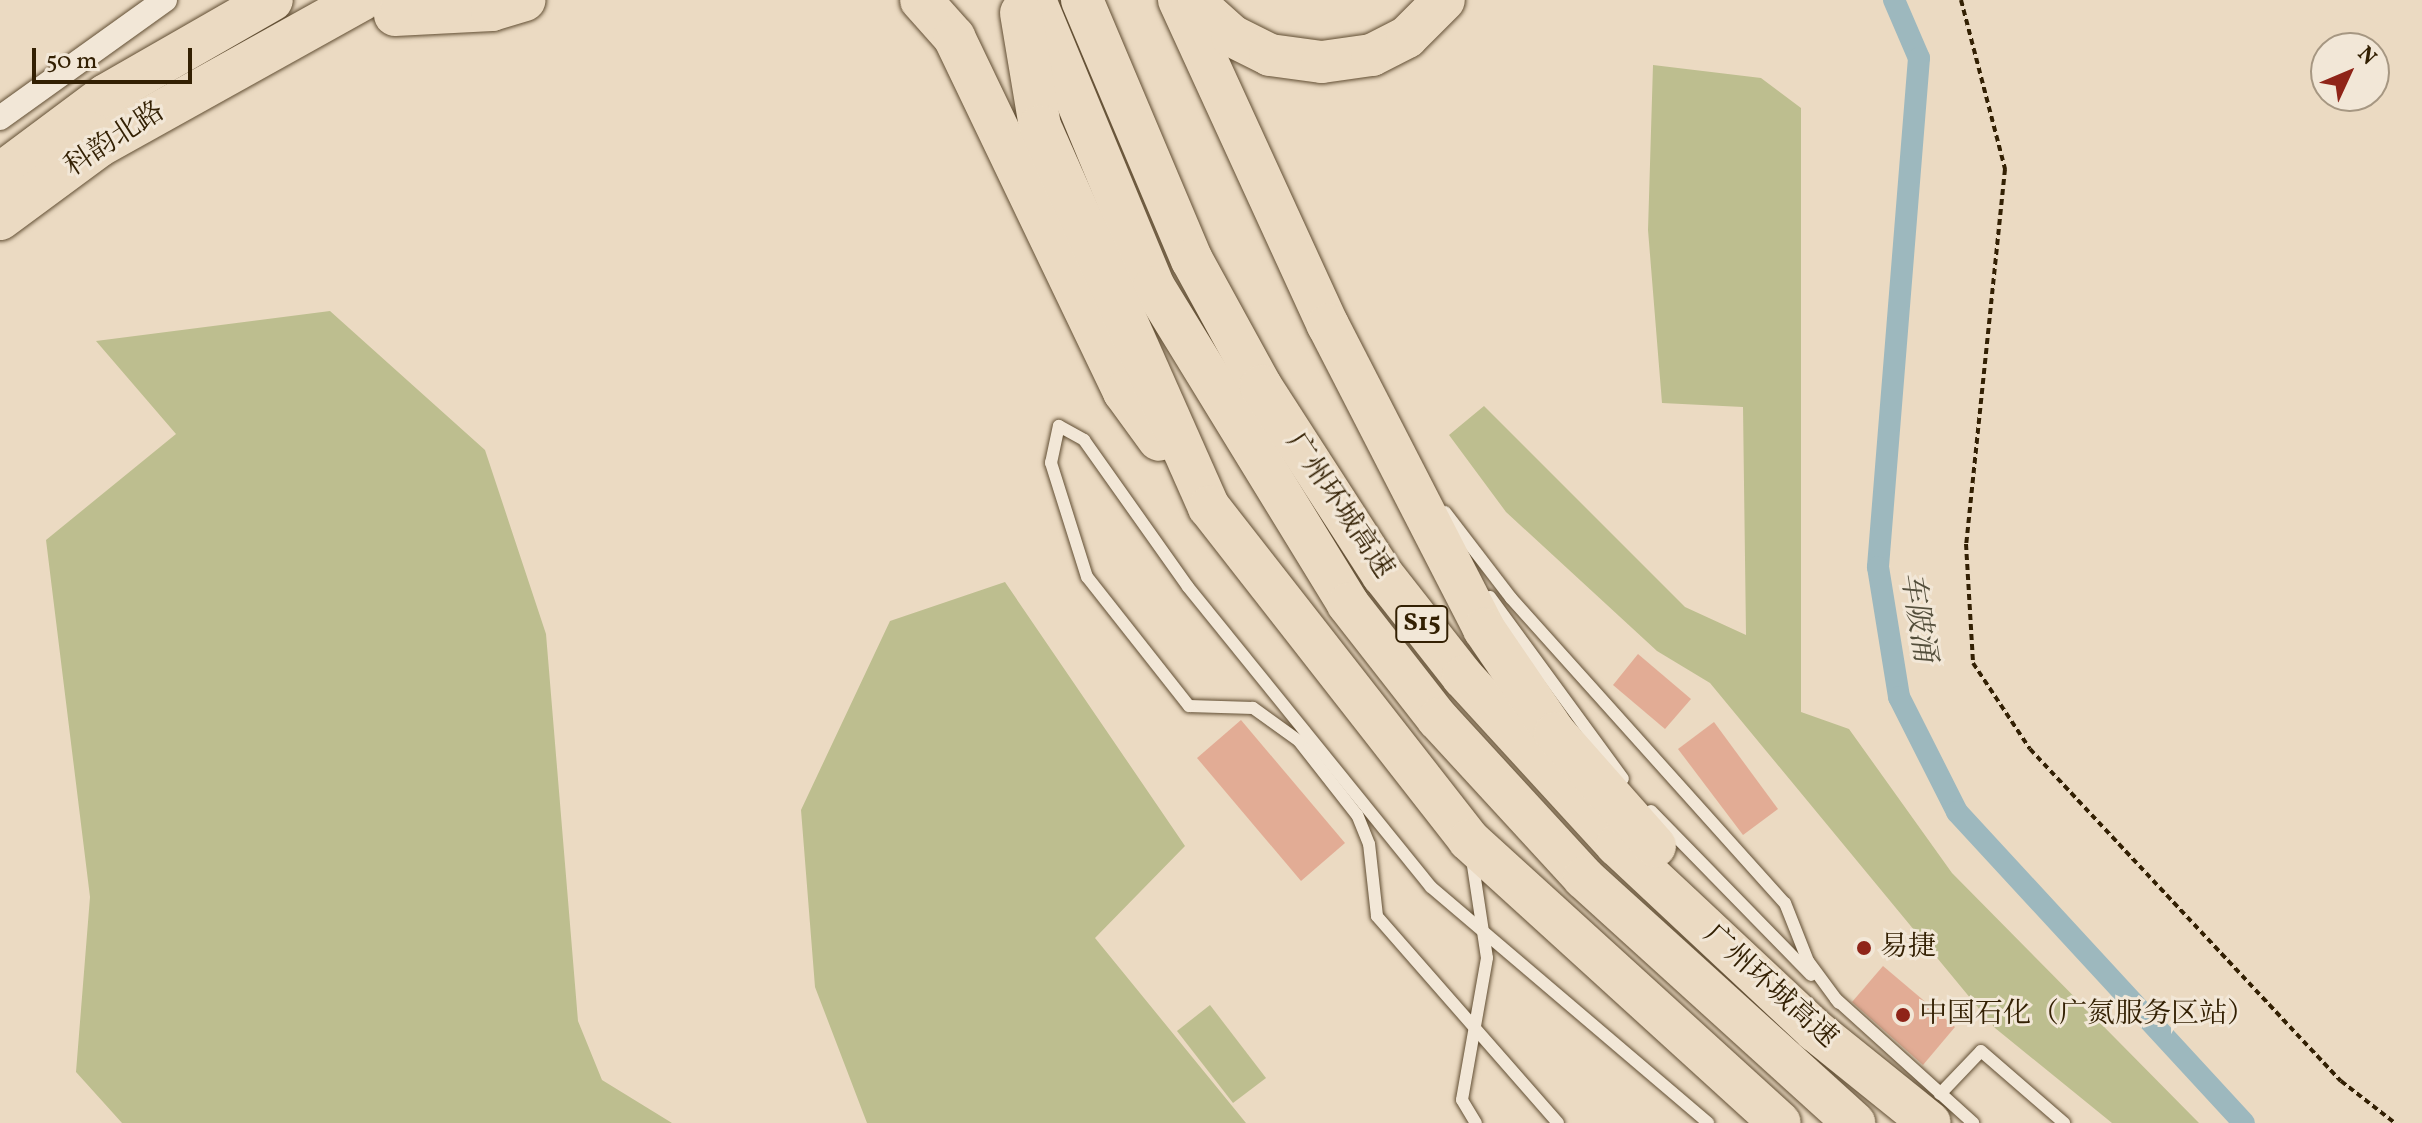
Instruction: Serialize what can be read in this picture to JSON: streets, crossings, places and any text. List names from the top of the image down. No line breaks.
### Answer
{"streets":{"highway":["科韵北路","广州环城高速","S15"]},"water":["车陂涌"],"places":["易捷","中国石化（广氮服务区站）"],"scale_bar":"50 m","north":"top right"}
